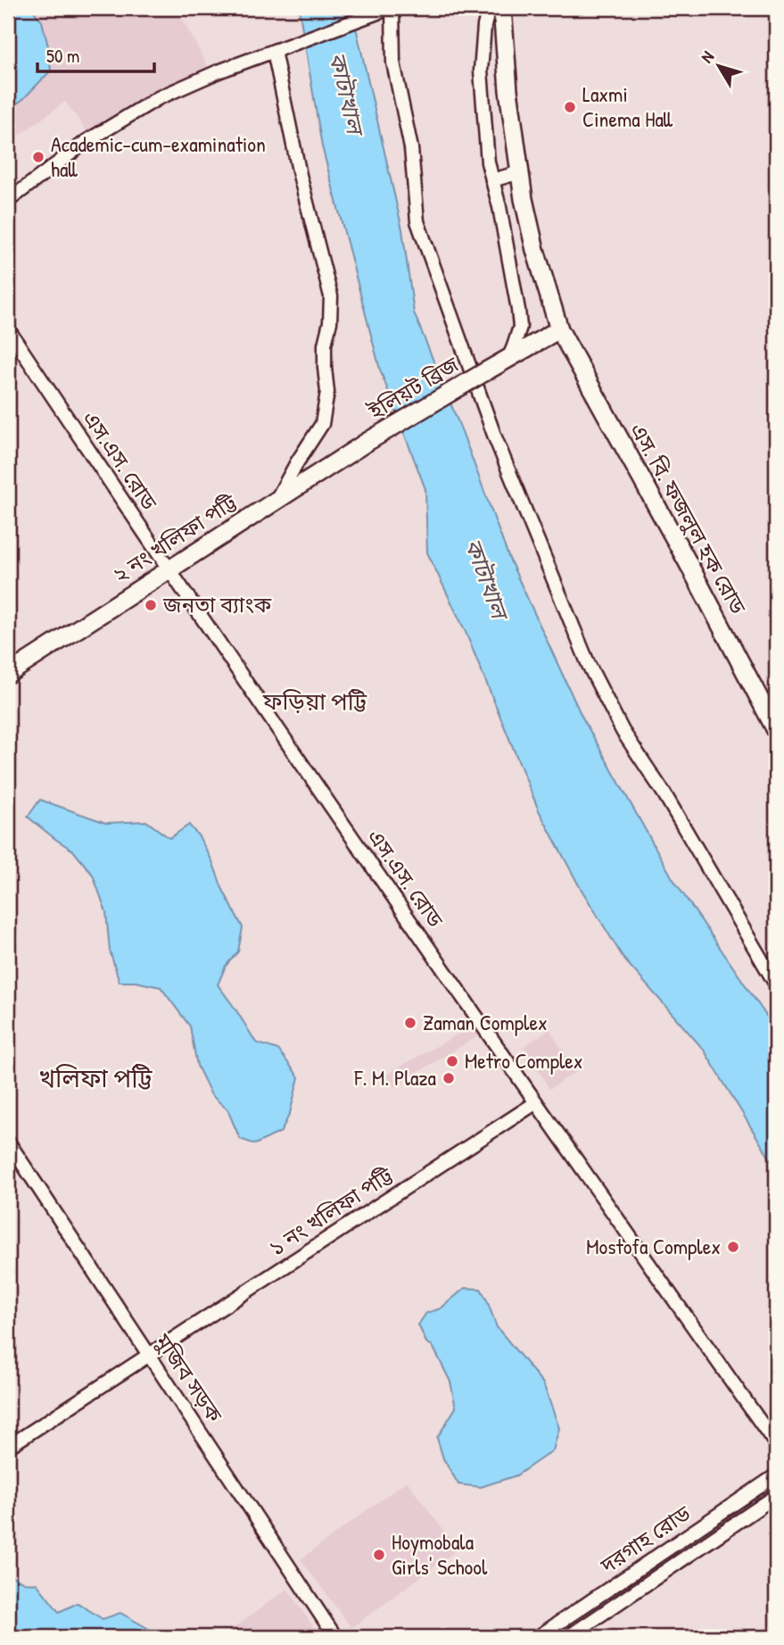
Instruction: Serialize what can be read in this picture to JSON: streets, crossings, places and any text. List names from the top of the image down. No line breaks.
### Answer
{"streets":{"main road":["ইলিয়ট ব্রিজ","এস. বি. ফজলুল হক রোড","২ নং খলিফা পট্টি"],"street":["এস.এস. রোড","১ নং খলিফা পট্টি","মুজিব সড়ক","দরগাহ রোড"]},"crossings":[["ইলিয়ট ব্রিজ","এস. বি. ফজলুল হক রোড"],["ইলিয়ট ব্রিজ","২ নং খলিফা পট্টি"],["এস.এস. রোড","২ নং খলিফা পট্টি"],["এস.এস. রোড","১ নং খলিফা পট্টি"],["১ নং খলিফা পট্টি","মুজিব সড়ক"]],"districts":["ফড়িয়া পট্টি","খলিফা পট্টি"],"water":["কাটাখাল"],"places":["Laxmi Cinema Hall","Academic-cum-examination hall","জনতা ব্যাংক","Zaman Complex","Metro Complex","F. M. Plaza","Mostofa Complex","Hoymobala Girls' School"],"scale_bar":"50 m","north":"top left"}
